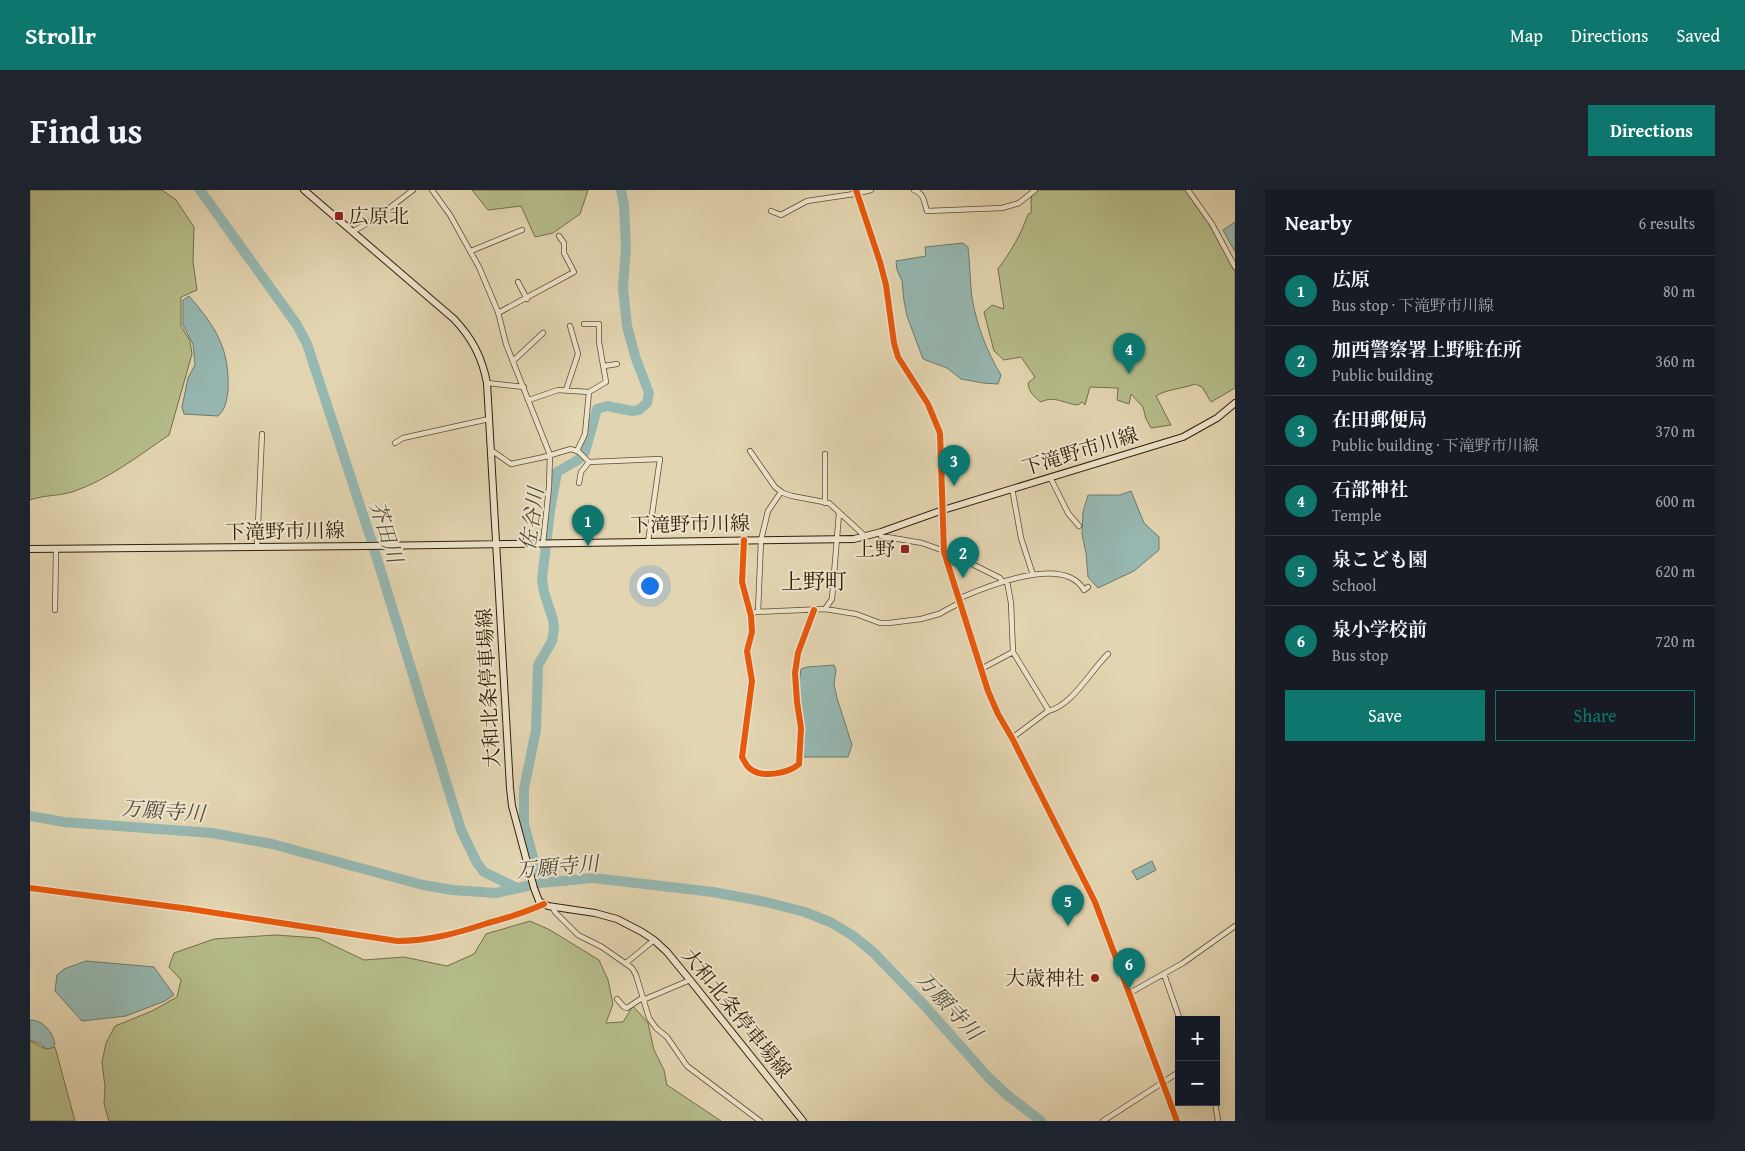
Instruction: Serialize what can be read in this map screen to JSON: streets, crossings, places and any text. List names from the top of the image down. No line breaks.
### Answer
{"streets":{"main road":["下滝野市川線","大和北条停車場線"]},"crossings":[["下滝野市川線","大和北条停車場線"]],"districts":["上野町"],"water":["佐谷川","芥田川","万願寺川"],"places":{"transit":["広原北","上野"],"other":["大歳神社"]},"page":{"header":"Strollr","nav":["Map","Directions","Saved"],"title":"Find us","buttons":["Directions",["Save","Share"]],"heading":["Nearby","6 results"],"list":[{"mark":"1","name":"広原","note":"Bus stop · 下滝野市川線","value":"80 m"},{"mark":"2","name":"加西警察署上野駐在所","note":"Public building","value":"360 m"},{"mark":"3","name":"在田郵便局","note":"Public building · 下滝野市川線","value":"370 m"},{"mark":"4","name":"石部神社","note":"Temple","value":"600 m"},{"mark":"5","name":"泉こども園","note":"School","value":"620 m"},{"mark":"6","name":"泉小学校前","note":"Bus stop","value":"720 m"}],"pins":["4","3","1","2","5","6"],"map_buttons":["+","−"]}}
